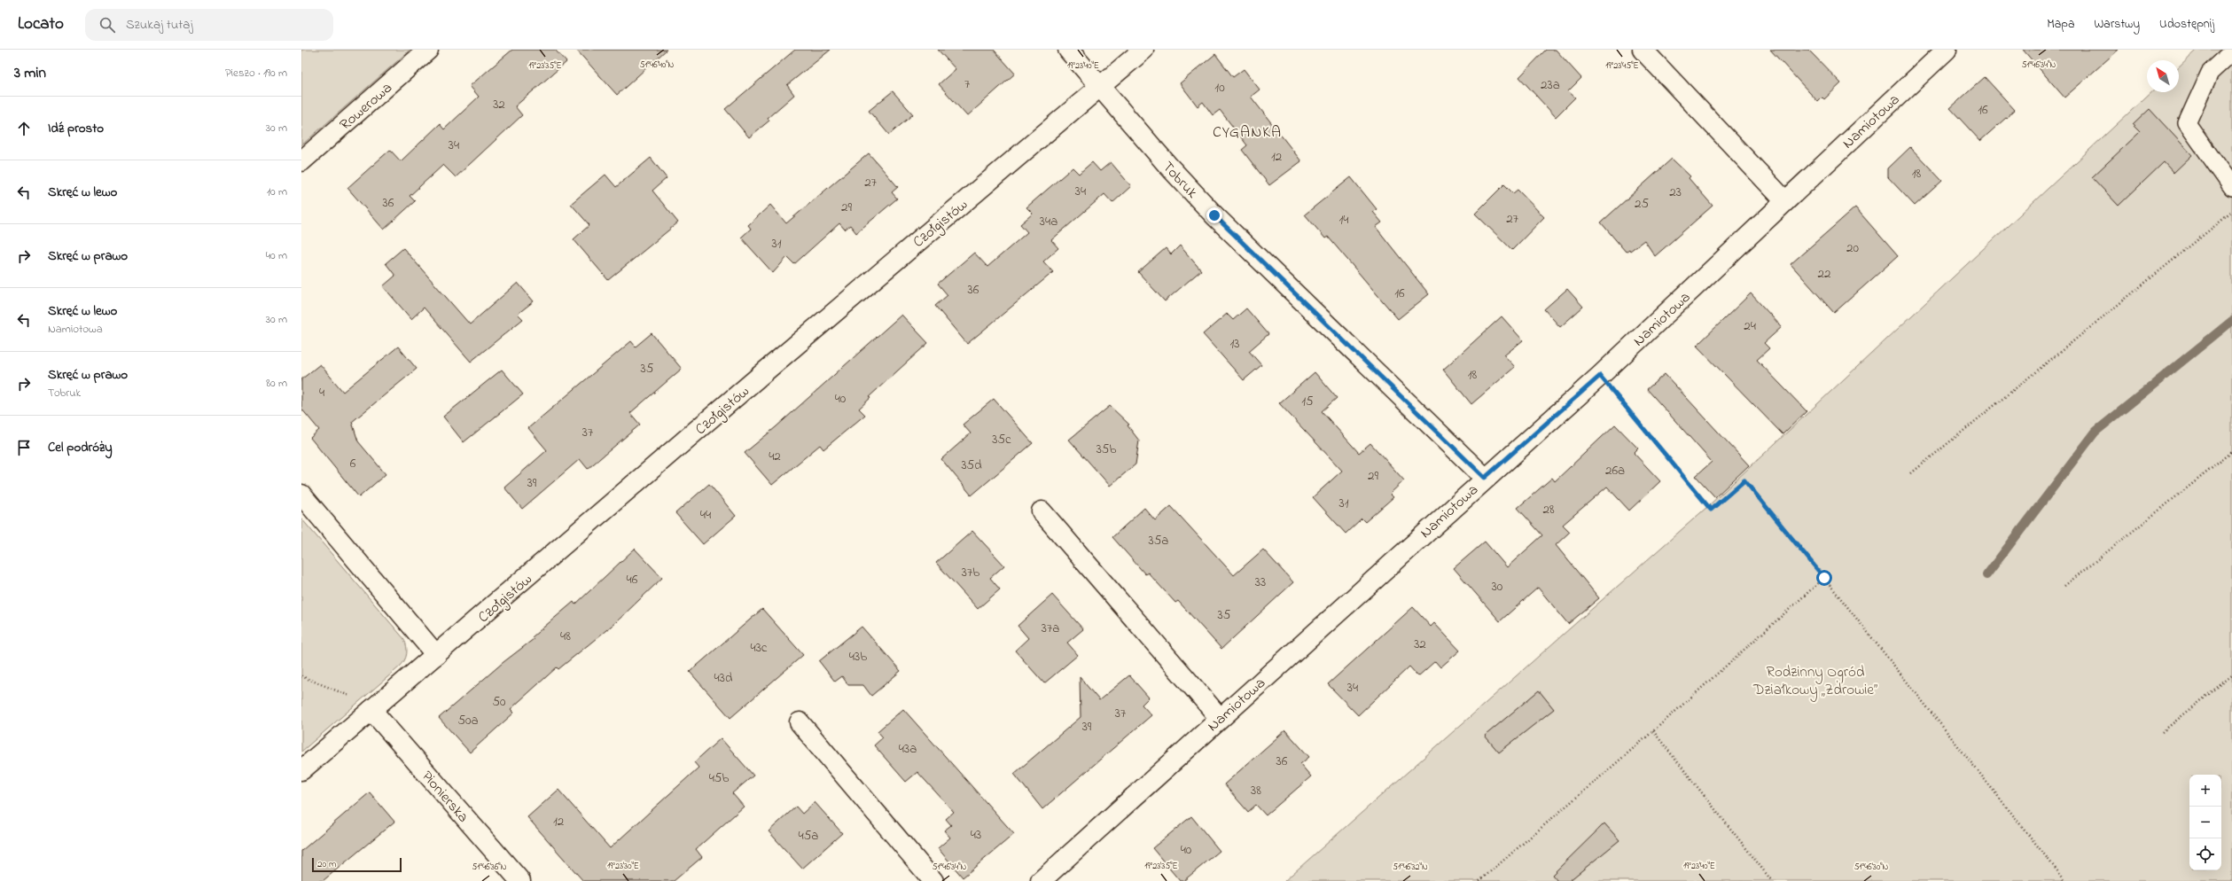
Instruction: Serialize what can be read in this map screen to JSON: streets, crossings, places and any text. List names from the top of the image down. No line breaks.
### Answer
{"streets":{"street":["Rowerowa","Namiotowa","Tobruk","Czołgistów","Pionierska"]},"crossings":[["Namiotowa","Tobruk"],["Tobruk","Czołgistów"],["Czołgistów","Pionierska"]],"districts":["CYGANKA"],"parks":["Rodzinny Ogród Działkowy „Zdrowie”"],"house_numbers":["7","23a","10","32","16","34","12","18","27","34","23","36","25","29","27","14","34a","31","20","22","36","16","24","13","35","18","4","40","15","37","35c","35b","42","6","35d","26a","29","39","31","28","44","35a","37b","46","33","30","35","37a","48","32","43c","43b","43d","34","50","37","50a","39","43a","36","45b","38","12","43","45a","40"],"scale_bar":"20 m","north":"top left","page":{"header":"Locato","search":"Szukaj tutaj","nav":["Mapa","Warstwy","Udostępnij"],"heading":["3 min","Pieszo · 190 m"],"list":[["Idź prosto","30 m"],["Skręć w lewo","10 m"],["Skręć w prawo","40 m"],["Skręć w lewo","Namiotowa","30 m"],["Skręć w prawo","Tobruk","80 m"],"Cel podróży"],"map_buttons":["+","−"],"scale":"20 m"},"coordinates":["51°46'40\"N","51°46'34\"N","19°23'35\"E","19°23'40\"E","19°23'45\"E","19°23'30\"E","51°46'36\"N","51°46'32\"N","51°46'30\"N"]}
